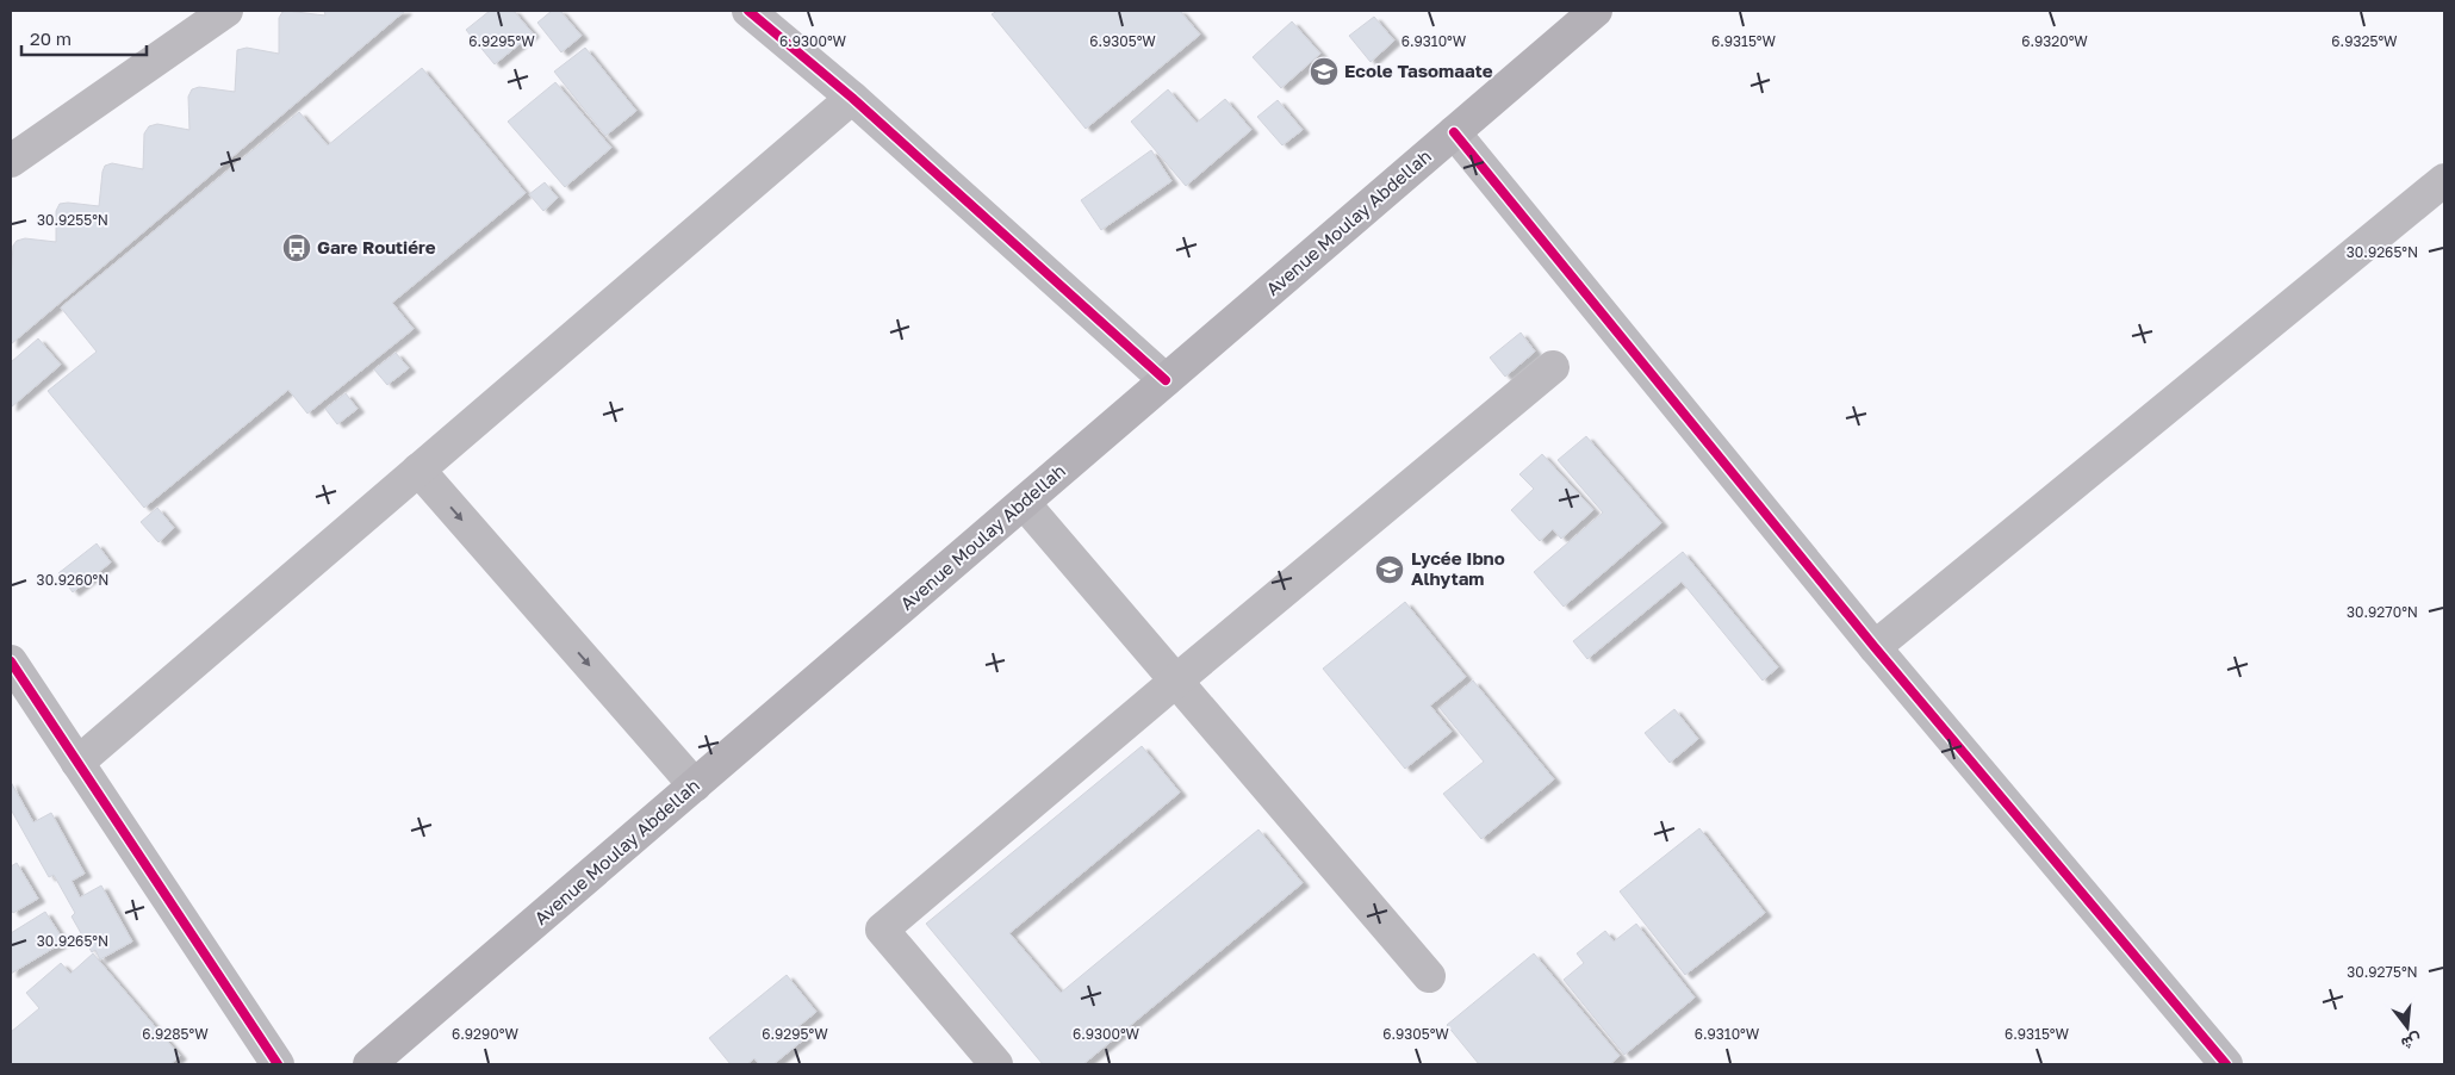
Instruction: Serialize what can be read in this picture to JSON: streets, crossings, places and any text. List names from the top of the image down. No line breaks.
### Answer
{"streets":{"main road":["Avenue Moulay Abdellah"]},"places":{"school or university":["Ecole Tasomaate","Lycée Ibno Alhytam"],"bus stop":["Gare Routiére"]},"scale_bar":"20 m","north":"bottom","coordinates":["6.9295°W","6.9300°W","6.9305°W","6.9310°W","6.9315°W","6.9320°W","6.9325°W","30.9255°N","30.9265°N","30.9260°N","30.9270°N","30.9275°N","6.9285°W","6.9290°W"]}
